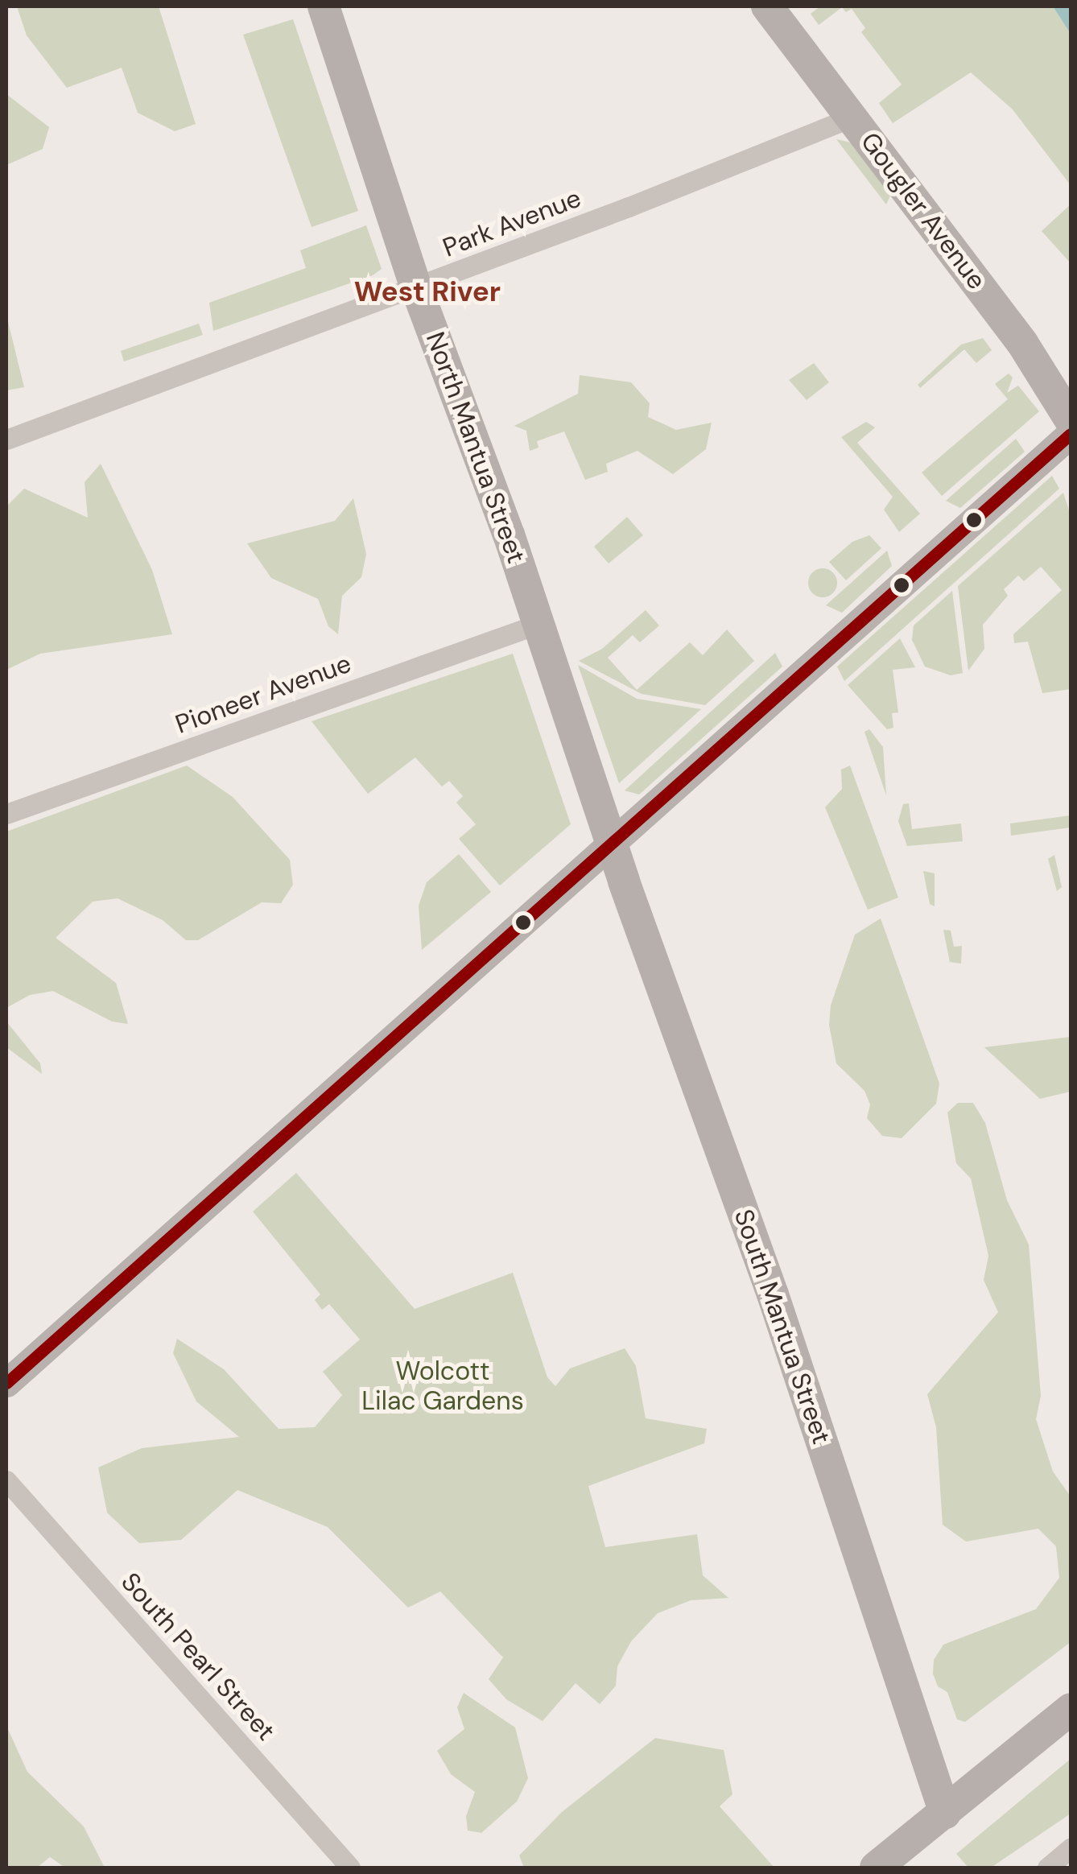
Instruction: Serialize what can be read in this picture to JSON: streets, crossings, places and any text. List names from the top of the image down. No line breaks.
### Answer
{"streets":{"main road":["Gougler Avenue","North Mantua Street","South Mantua Street"],"street":["Park Avenue","Pioneer Avenue","South Pearl Street"]},"crossings":[["Gougler Avenue","Park Avenue"],["Park Avenue","North Mantua Street"],["North Mantua Street","Pioneer Avenue"],["North Mantua Street","South Mantua Street"]],"districts":["West River"],"parks":["Wolcott Lilac Gardens"]}
